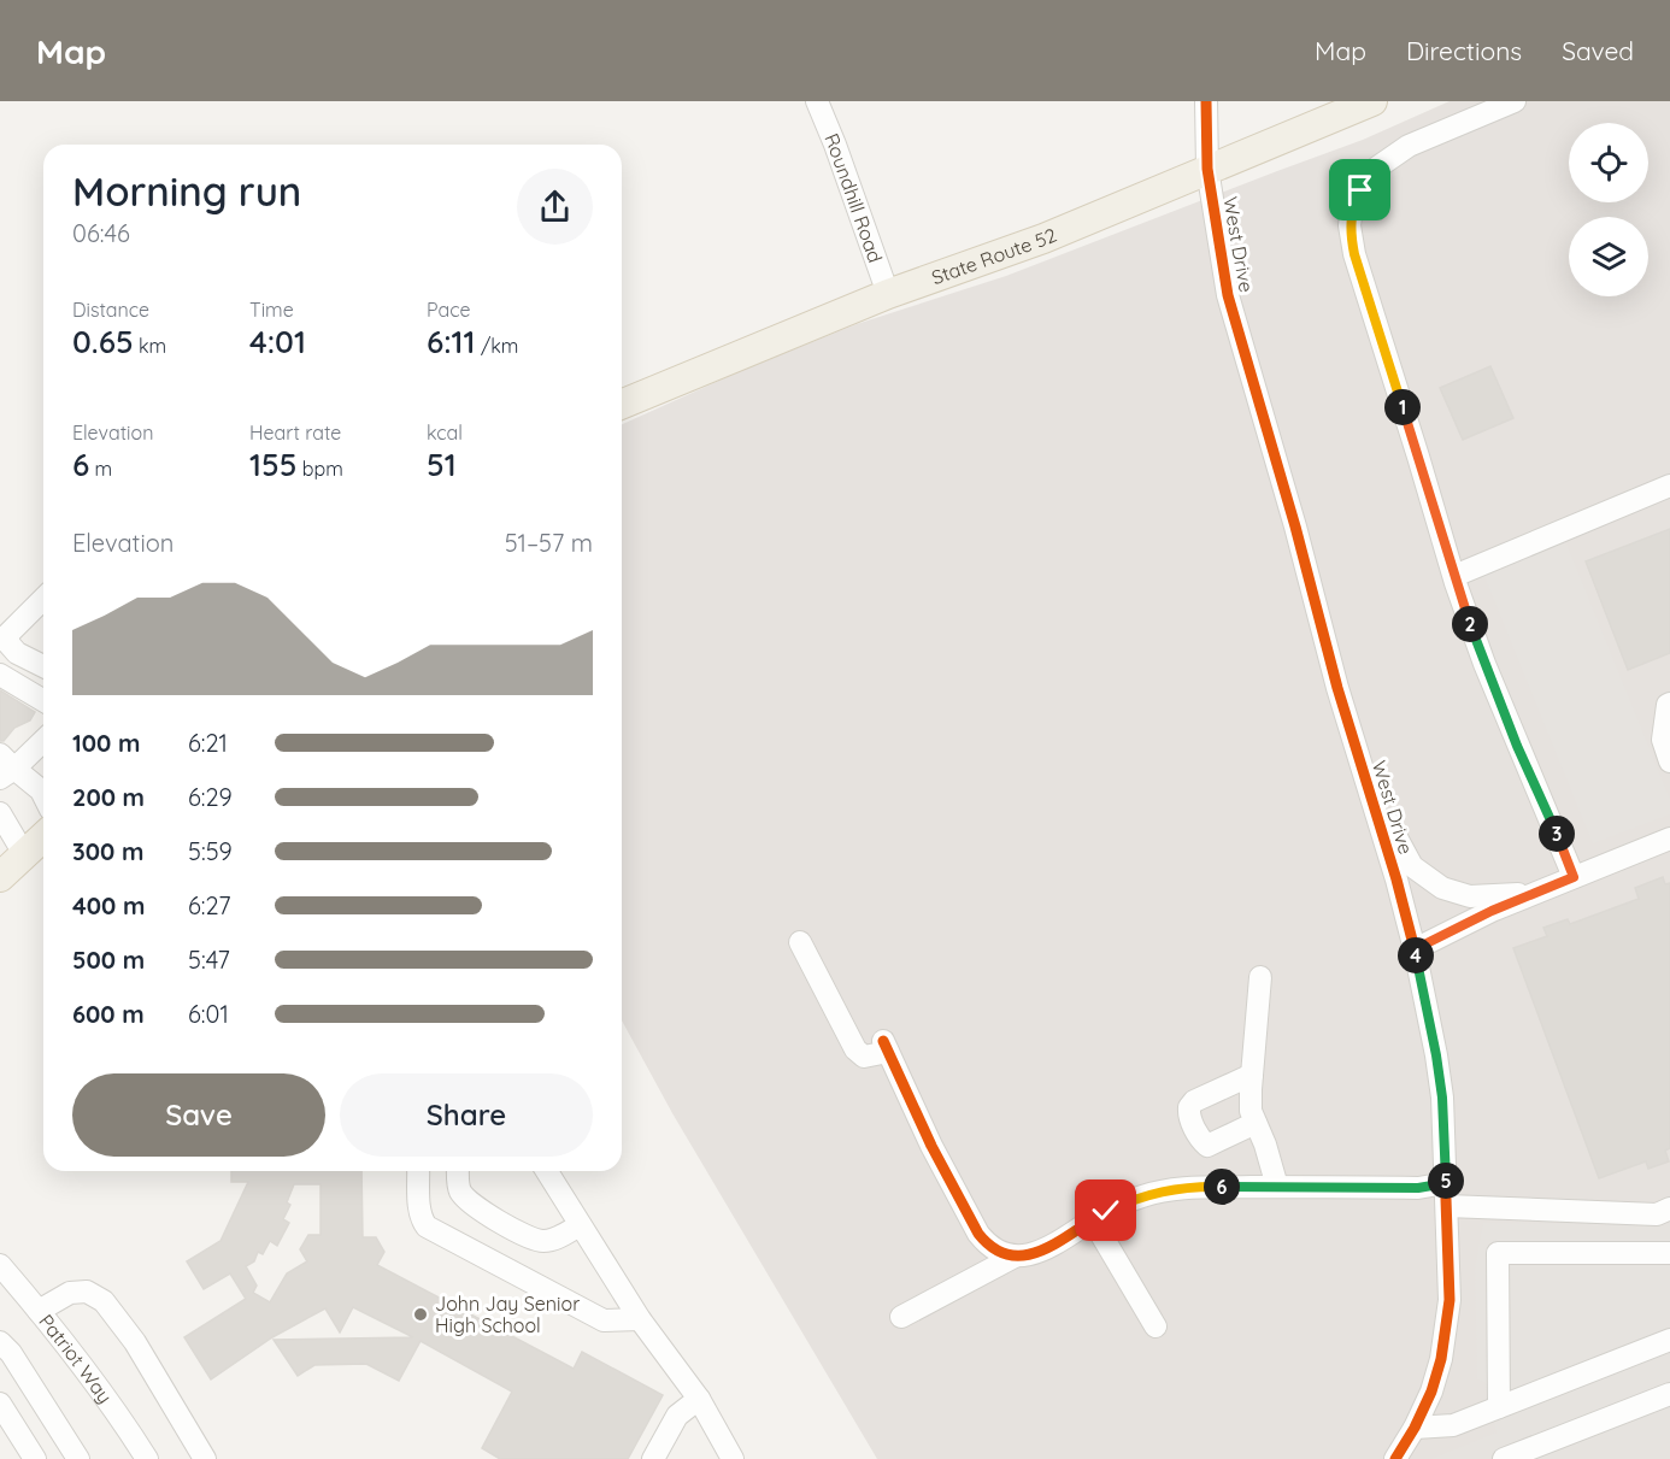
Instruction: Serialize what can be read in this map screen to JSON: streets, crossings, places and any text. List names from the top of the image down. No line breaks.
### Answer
{"streets":{"main road":["State Route 52"],"street":["Roundhill Road","West Drive","Patriot Way"]},"crossings":[["Roundhill Road","State Route 52"],["West Drive","State Route 52"]],"places":["John Jay Senior High School"],"page":{"header":"Map","nav":["Map","Directions","Saved"],"heading":["Morning run","06:46"],"stats":[["Distance","0.65 km"],["Time","4:01"],["Pace","6:11 /km"],["Elevation","6 m"],["Heart rate","155 bpm"],["kcal","51"]],"pins":["1","2","3","4","5","6"],"chart":["Elevation","51–57 m"],"list":[{"name":"100 m","note":"6:21"},{"name":"200 m","note":"6:29"},{"name":"300 m","note":"5:59"},{"name":"400 m","note":"6:27"},{"name":"500 m","note":"5:47"},{"name":"600 m","note":"6:01"}],"buttons":["Save","Share"]}}
